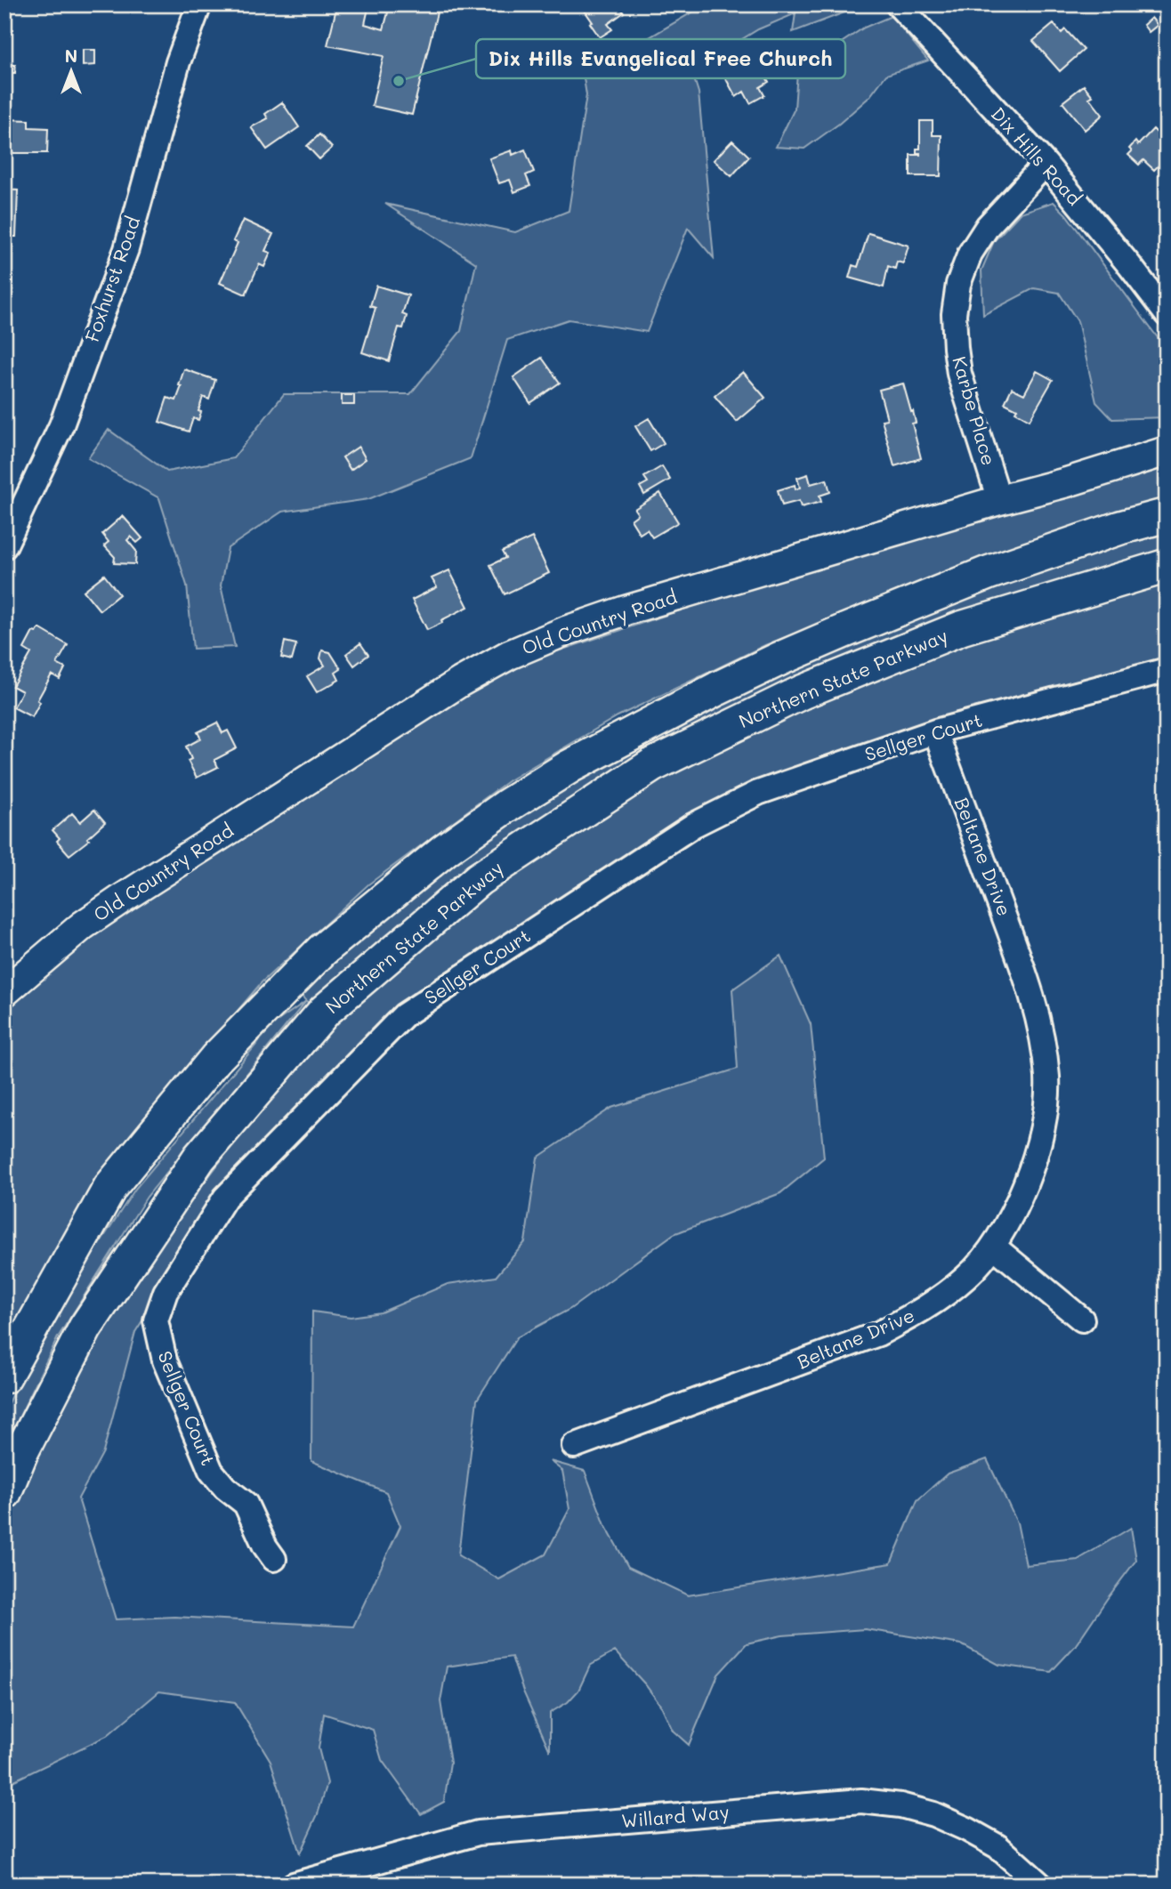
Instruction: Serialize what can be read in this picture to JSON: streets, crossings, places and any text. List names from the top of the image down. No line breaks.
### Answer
{"streets":{"highway":["Northern State Parkway"],"main road":["Old Country Road"],"street":["Dix Hills Road","Foxhurst Road","Karbe Place","Sellger Court","Beltane Drive","Willard Way"]},"crossings":[["Dix Hills Road","Karbe Place"],["Karbe Place","Old Country Road"],["Sellger Court","Beltane Drive"]],"places":["Dix Hills Evangelical Free Church"],"north":"top"}
